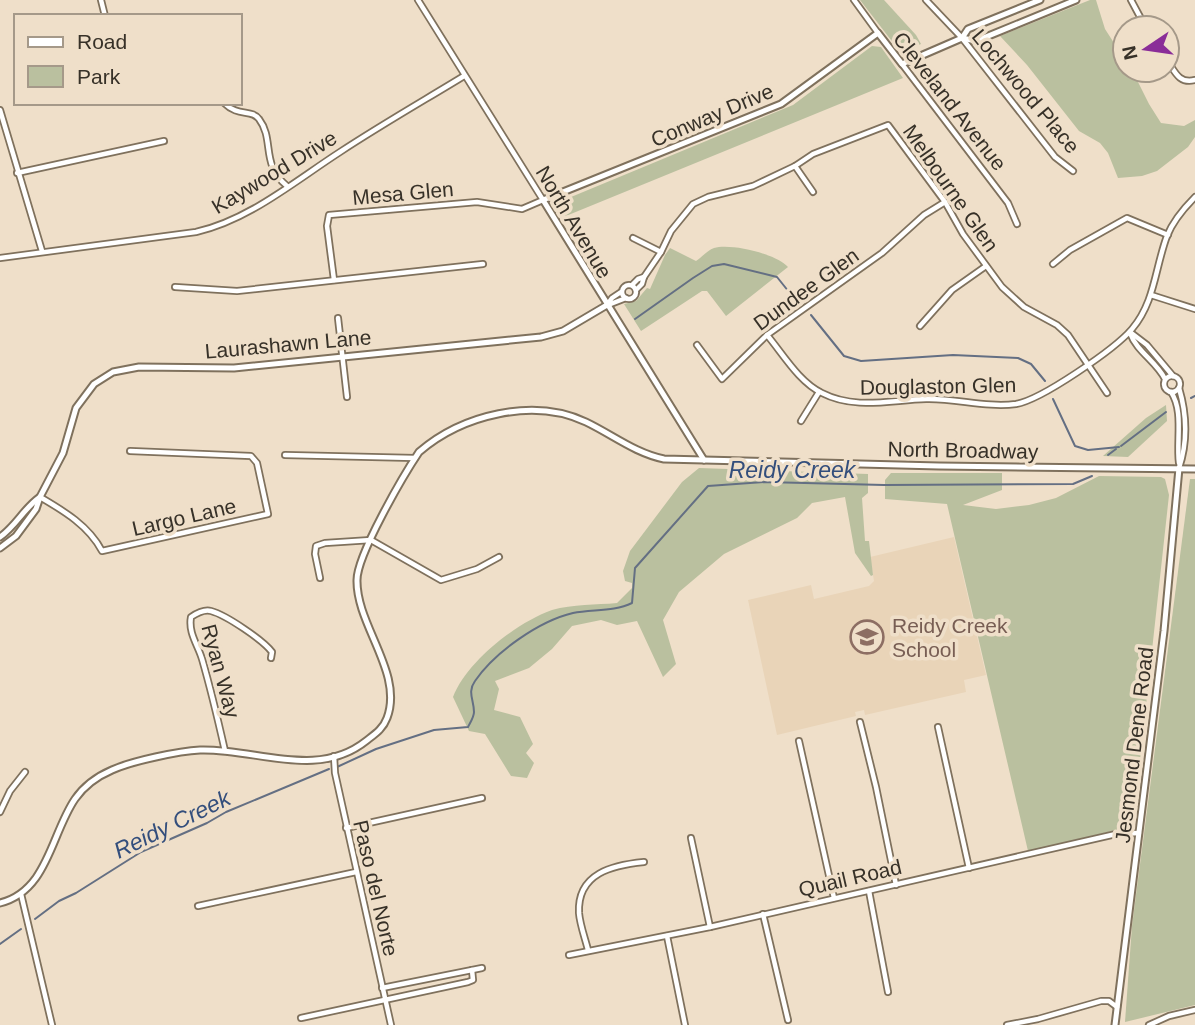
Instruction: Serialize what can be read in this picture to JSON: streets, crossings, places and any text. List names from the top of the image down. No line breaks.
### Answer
{"streets":{"street":["Lochwood Place","Cleveland Avenue","Conway Drive","Kaywood Drive","Melbourne Glen","Mesa Glen","North Avenue","Dundee Glen","Laurashawn Lane","Douglaston Glen","North Broadway","Largo Lane","Ryan Way","Jesmond Dene Road","Quail Road","Paso del Norte"]},"crossings":[["Cleveland Avenue","Conway Drive"],["Conway Drive","Mesa Glen"],["Conway Drive","North Avenue"],["Kaywood Drive","North Avenue"],["Melbourne Glen","North Avenue"],["Melbourne Glen","Dundee Glen"],["Melbourne Glen","Laurashawn Lane"],["Melbourne Glen","Douglaston Glen"],["Mesa Glen","North Avenue"],["North Avenue","Laurashawn Lane"],["North Avenue","North Broadway"],["Dundee Glen","Douglaston Glen"],["Laurashawn Lane","Largo Lane"],["North Broadway","Ryan Way"],["North Broadway","Jesmond Dene Road"],["North Broadway","Paso del Norte"],["Jesmond Dene Road","Quail Road"]],"water":["Reidy Creek"],"places":{"school or university":["Reidy Creek School"]},"legend":["Road","Park"],"north":"left"}
